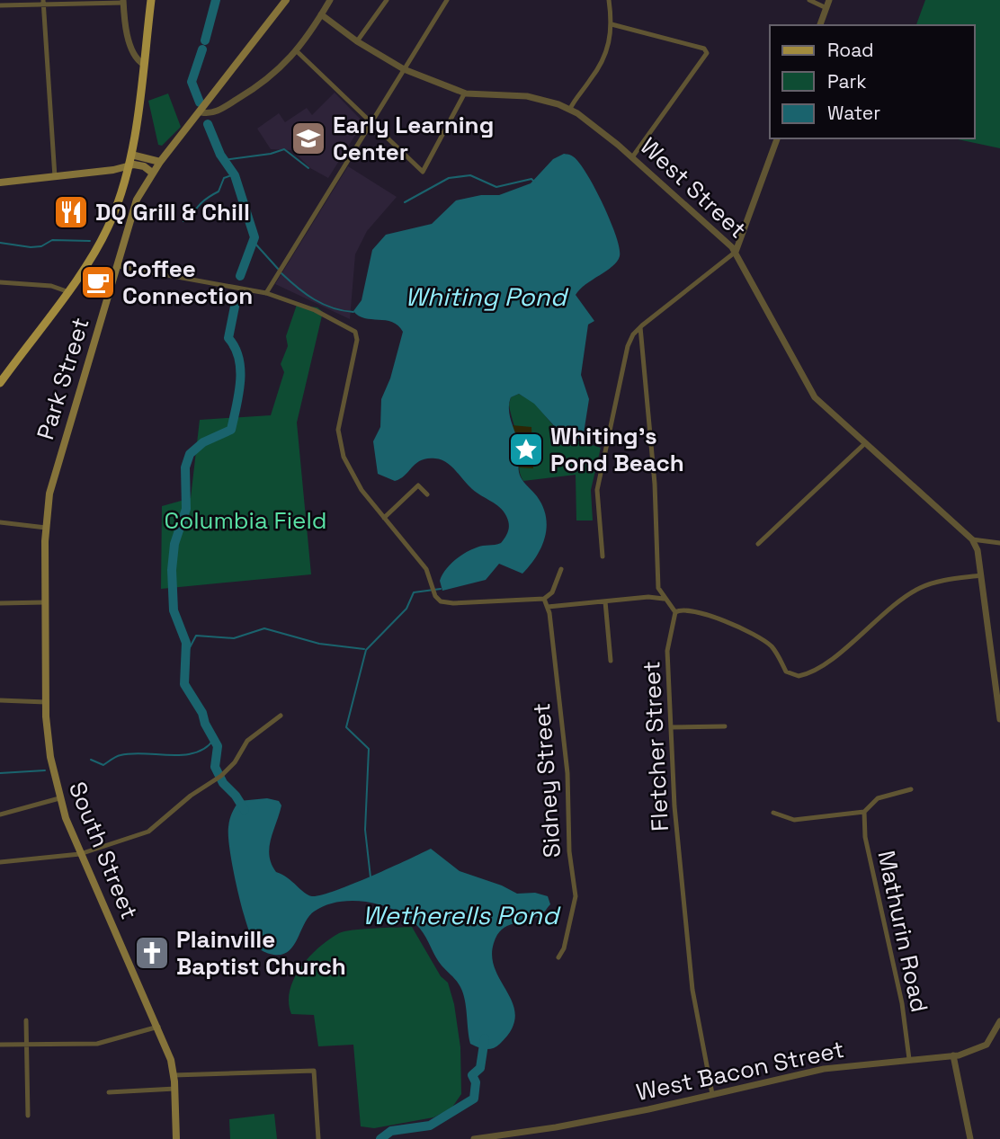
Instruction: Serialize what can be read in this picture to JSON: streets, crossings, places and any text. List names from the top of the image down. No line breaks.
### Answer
{"streets":{"main road":["Park Street","South Street"],"street":["West Street","Fletcher Street","Sidney Street","Mathurin Road","West Bacon Street"]},"crossings":[["Park Street","South Street"],["Fletcher Street","West Bacon Street"],["Mathurin Road","West Bacon Street"]],"water":["Whiting Pond","Wetherells Pond"],"parks":["Columbia Field"],"places":{"school or university":["Early Learning Center"],"restaurant":["DQ Grill & Chill"],"cafe":["Coffee Connection"],"place":["Whiting's Pond Beach"],"church":["Plainville Baptist Church"]},"legend":["Road","Park","Water"]}
